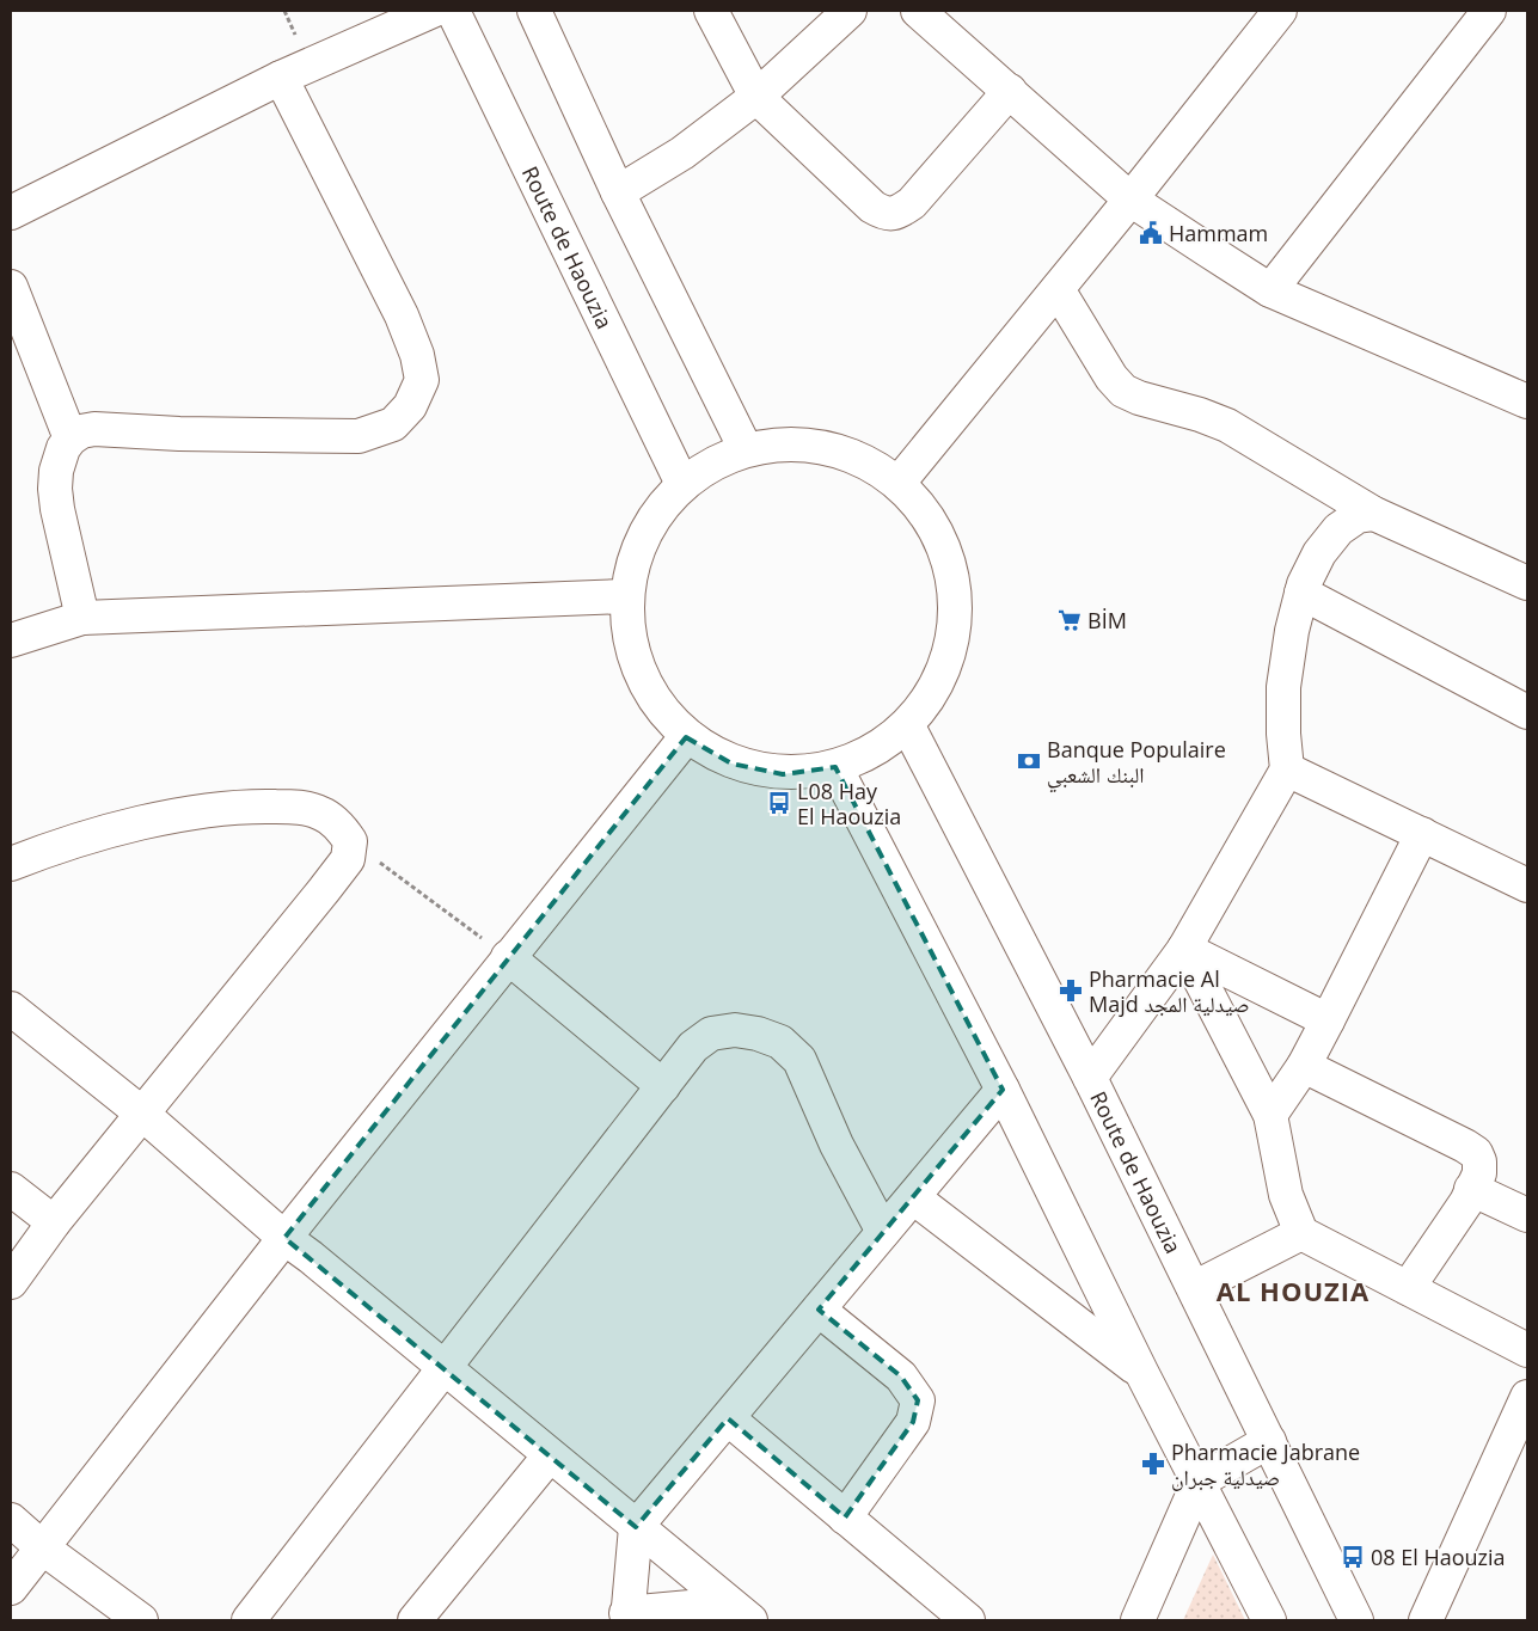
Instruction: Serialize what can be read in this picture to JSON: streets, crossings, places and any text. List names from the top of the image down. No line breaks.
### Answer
{"streets":{"street":["Route de Haouzia"]},"districts":["AL HOUZIA"],"places":{"public building":["Hammam"],"supermarket":["BİM"],"bank":["Banque Populaire البنك الشعبي"],"bus stop":["L08 Hay El Haouzia","08 El Haouzia"],"pharmacy":["Pharmacie Al Majd صيدلية المجد","Pharmacie Jabrane صيدلية جبران"]}}
